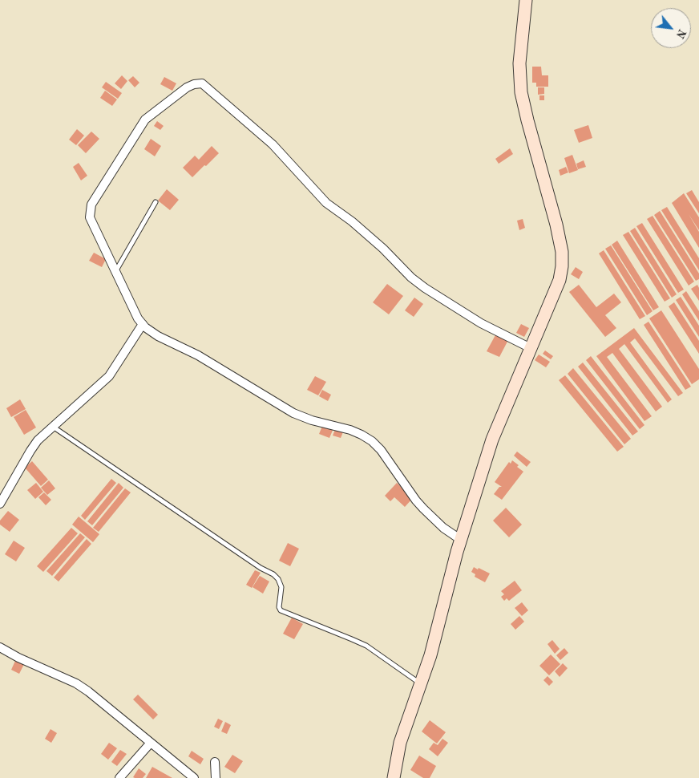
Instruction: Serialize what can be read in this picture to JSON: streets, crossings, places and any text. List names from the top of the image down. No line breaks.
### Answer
{"north":"bottom right"}
